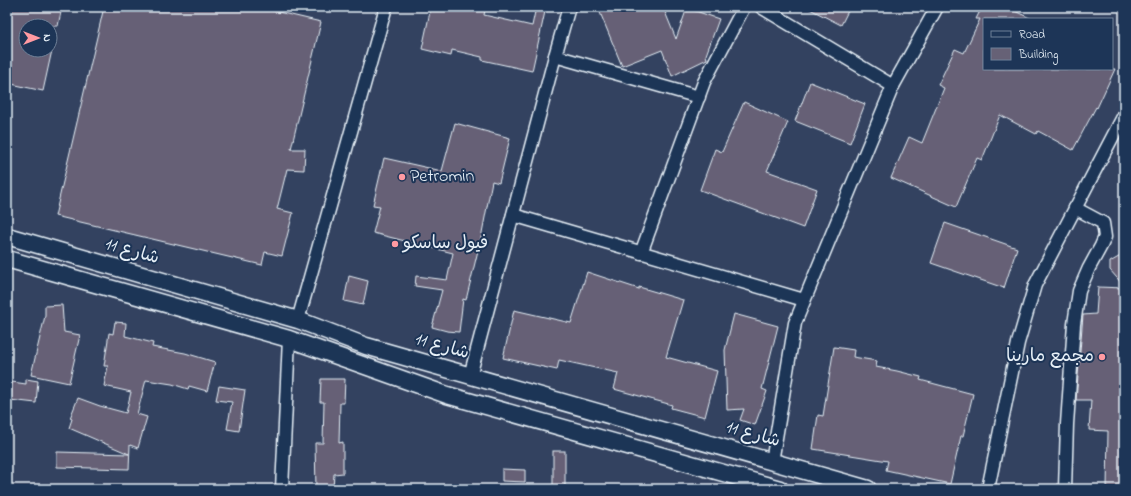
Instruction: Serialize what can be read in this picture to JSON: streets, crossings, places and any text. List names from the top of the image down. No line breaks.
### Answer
{"streets":{"street":["شارع 11"]},"places":["Petromin","فيول ساسكو","مجمع مارينا"],"legend":["Road","Building"],"north":"right"}
